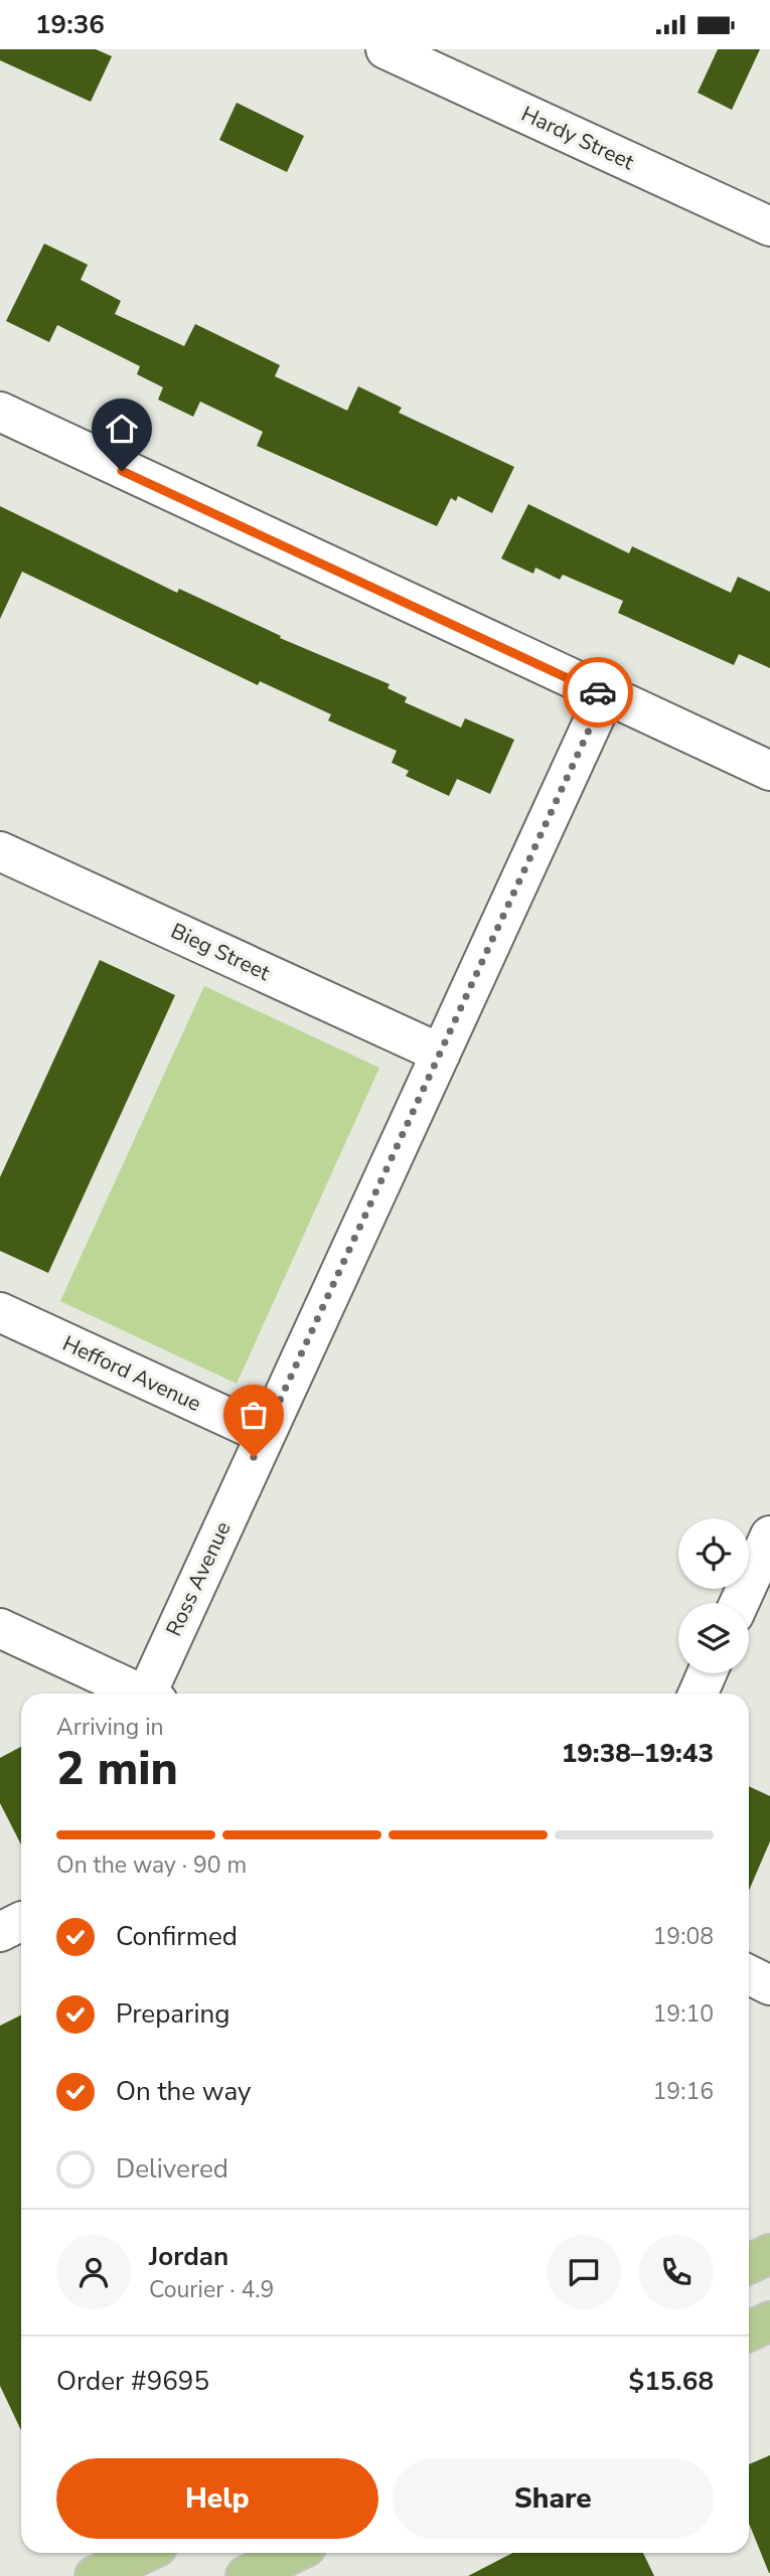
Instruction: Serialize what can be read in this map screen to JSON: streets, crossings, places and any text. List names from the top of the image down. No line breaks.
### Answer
{"streets":{"street":["Hardy Street","Bieg Street","Hefford Avenue","Ross Avenue"]},"crossings":[["Bieg Street","Ross Avenue"],["Hefford Avenue","Ross Avenue"]],"page":{"status":"19:36","heading":["2 min","Arriving in","19:38–19:43"],"panel":["Jordan","Courier · 4.9","Order #9695","$15.68"],"bar":"On the way · 90 m","list":[["Confirmed","19:08"],["Preparing","19:10"],["On the way","19:16"],"Delivered"],"buttons":["Help","Share"]}}
